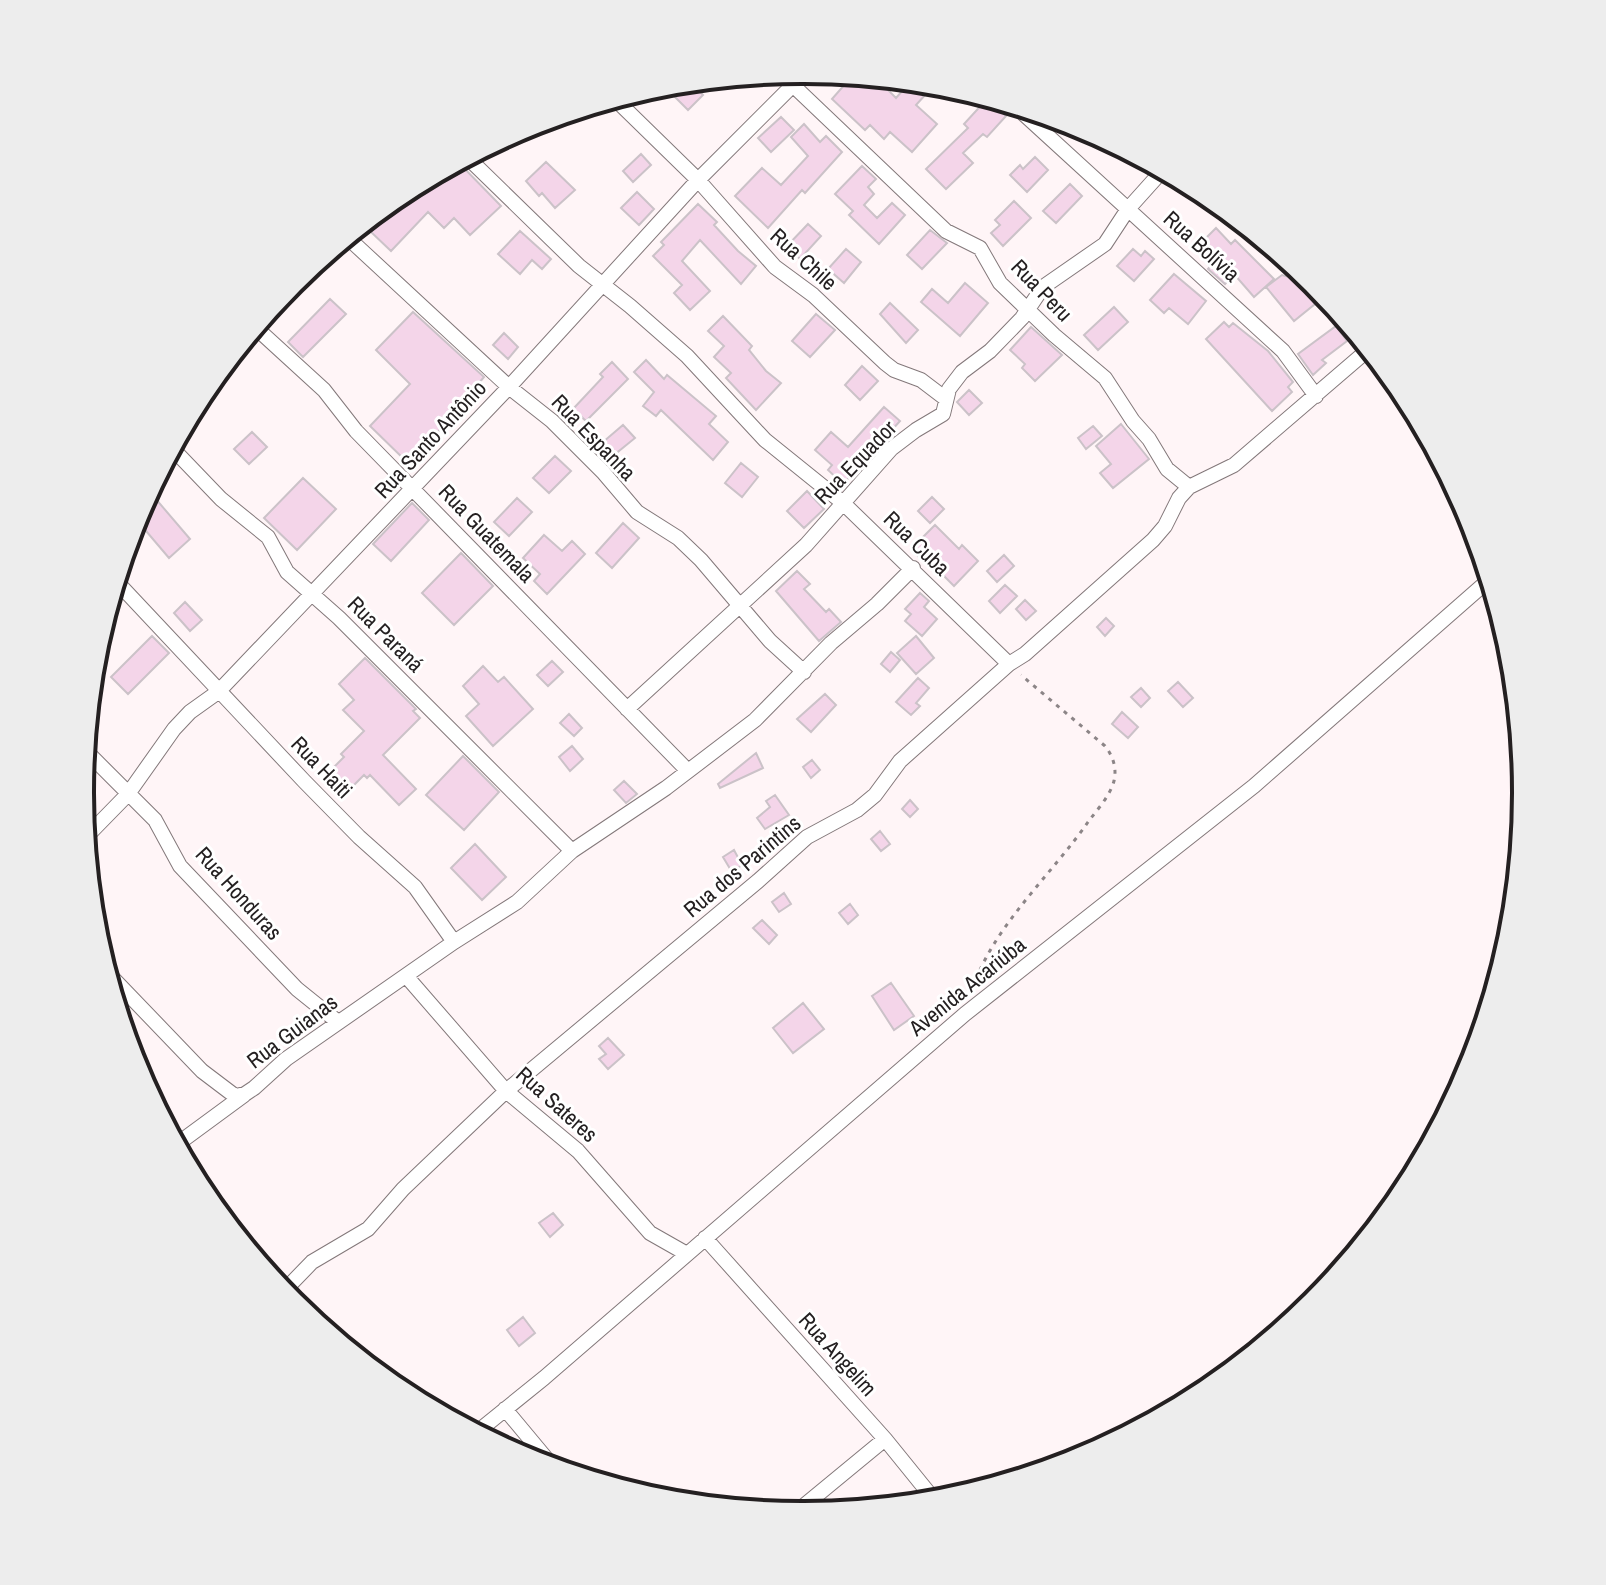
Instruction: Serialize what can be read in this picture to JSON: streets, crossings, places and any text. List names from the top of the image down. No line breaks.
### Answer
{"streets":{"street":["Rua Bolívia","Rua Chile","Rua Peru","Rua Espanha","Rua Santo Antônio","Rua Equador","Rua Guatemala","Rua Cuba","Rua Paraná","Rua Haiti","Rua dos Parintins","Rua Honduras","Avenida Acariúba","Rua Guianas","Rua Sateres","Rua Angelim"]},"crossings":[["Rua Bolívia","Rua Equador"],["Rua Chile","Rua Santo Antônio"],["Rua Chile","Rua Equador"],["Rua Peru","Rua Santo Antônio"],["Rua Peru","Rua Equador"],["Rua Peru","Rua dos Parintins"],["Rua Espanha","Rua Santo Antônio"],["Rua Espanha","Rua Equador"],["Rua Santo Antônio","Rua Guatemala"],["Rua Santo Antônio","Rua Cuba"],["Rua Santo Antônio","Rua Paraná"],["Rua Santo Antônio","Rua Haiti"],["Rua Santo Antônio","Rua Honduras"],["Rua Equador","Rua Guatemala"],["Rua Equador","Rua Cuba"],["Rua Cuba","Rua dos Parintins"],["Rua dos Parintins","Rua Sateres"],["Rua Honduras","Rua Guianas"],["Avenida Acariúba","Rua Sateres"],["Avenida Acariúba","Rua Angelim"],["Rua Guianas","Rua Sateres"]]}
